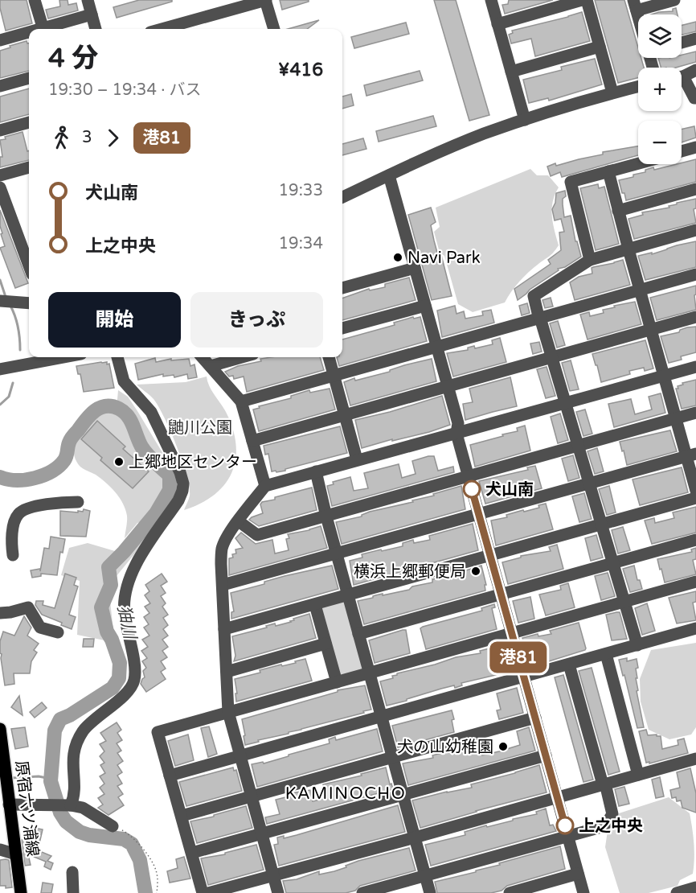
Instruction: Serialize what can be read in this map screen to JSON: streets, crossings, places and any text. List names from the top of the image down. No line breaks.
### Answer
{"streets":{"main road":["原宿六ツ浦線"]},"districts":["KAMINOCHO"],"water":["㹨川"],"parks":["鼬川公園"],"places":["Navi Park","上郷地区センター","犬山南","横浜上郷郵便局","犬の山幼稚園","上之中央"],"lines":["bus line 港81"],"page":{"on_map":"港81","map_buttons":["+","−"],"heading":["4 分","19:30 – 19:34 · バス","¥416"],"legs":["3","港81"],"list":[{"name":"犬山南","value":"19:33"},{"name":"上之中央","value":"19:34"}],"buttons":["開始","きっぷ"]}}
